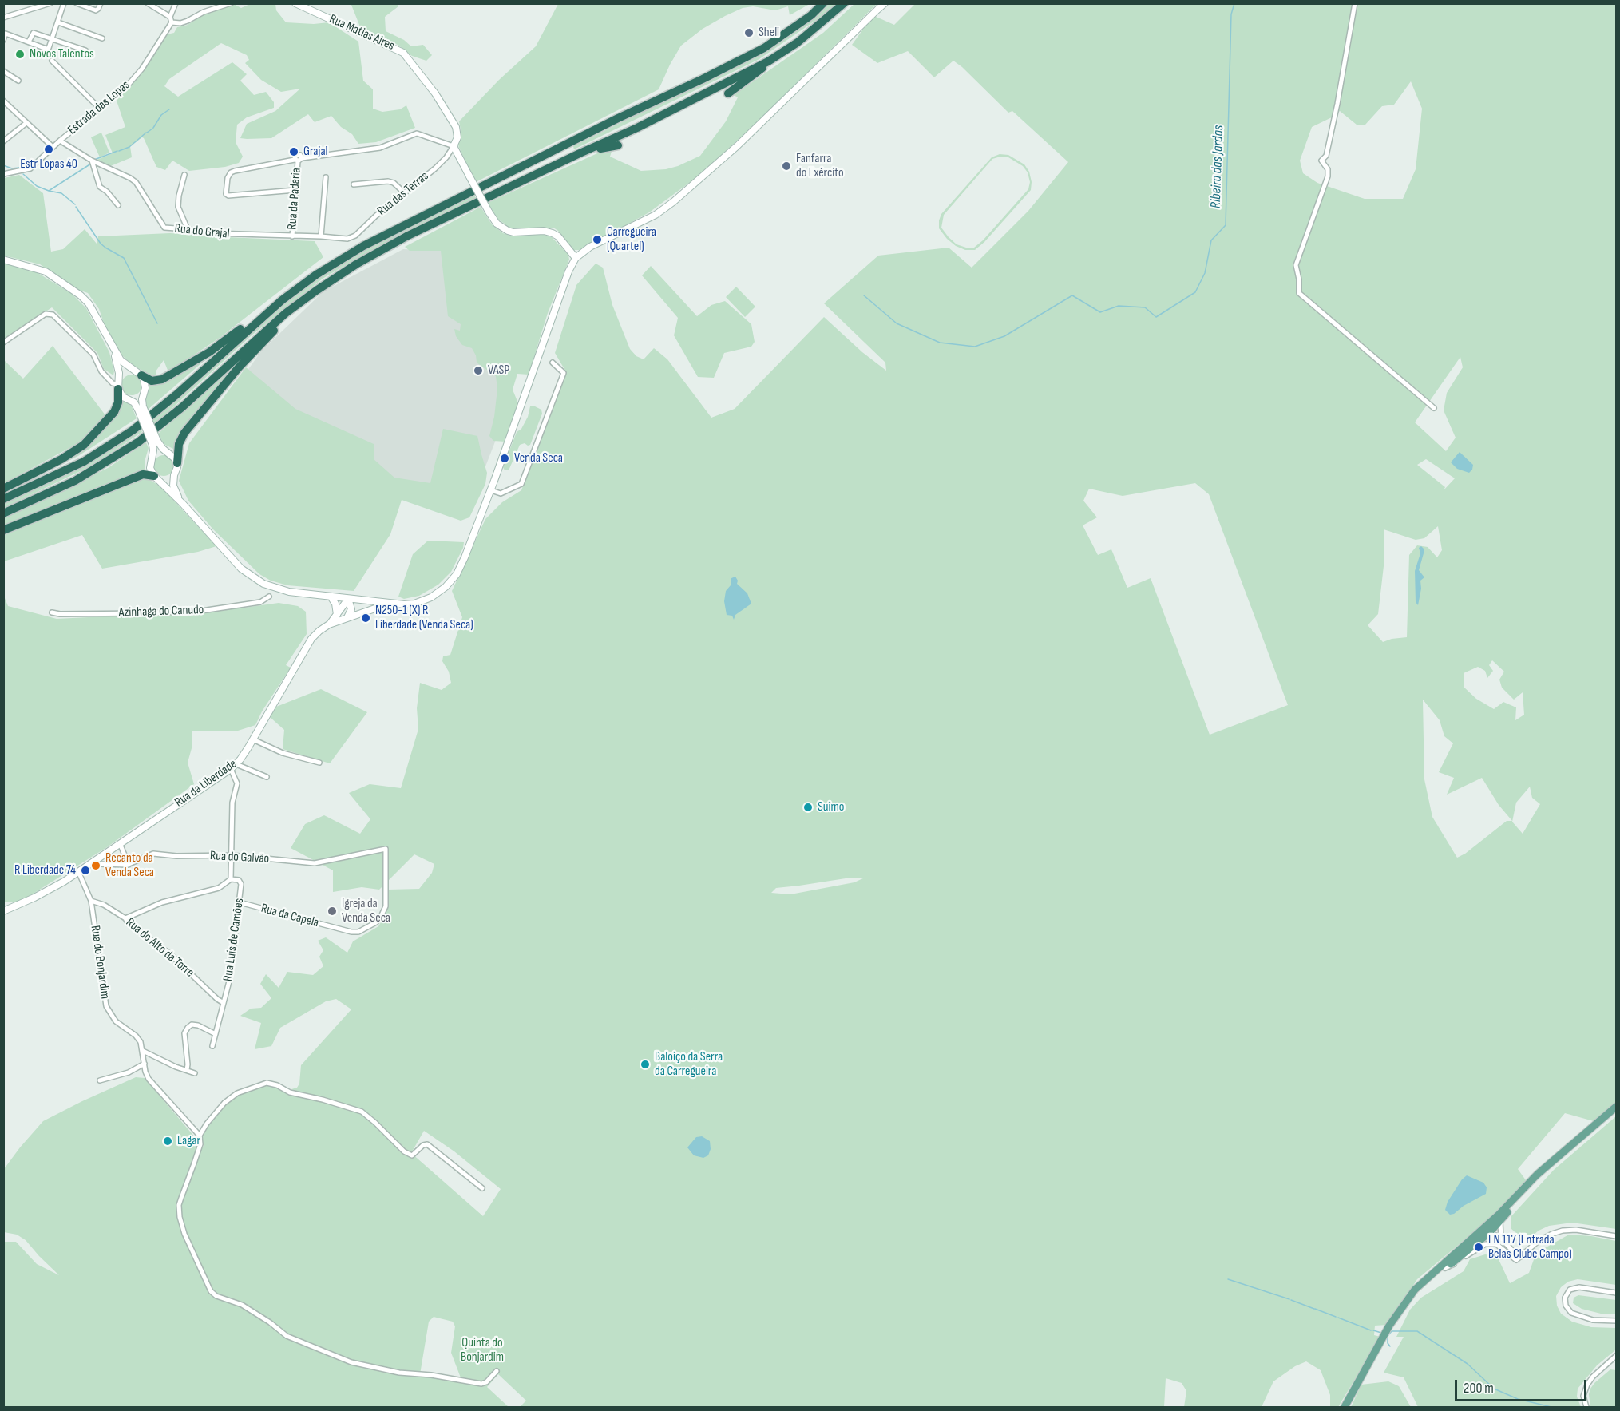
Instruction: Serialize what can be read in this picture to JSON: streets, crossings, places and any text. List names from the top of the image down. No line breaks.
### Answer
{"streets":{"main road":["Rua Matias Aires","Rua da Liberdade"],"street":["Estrada das Lopas","Rua das Terras","Rua da Padaria","Rua do Grajal","Azinhaga do Canudo","Rua do Galvão","Rua da Capela","Rua Luís de Camões","Rua do Alto da Torre","Rua do Bonjardim"]},"crossings":[["Rua Matias Aires","Rua das Terras"],["Estrada das Lopas","Rua do Grajal"],["Rua das Terras","Rua do Grajal"],["Rua da Padaria","Rua do Grajal"],["Rua da Liberdade","Rua do Galvão"],["Rua da Liberdade","Rua Luís de Camões"],["Rua da Liberdade","Rua do Bonjardim"],["Rua do Galvão","Rua da Capela"],["Rua do Galvão","Rua Luís de Camões"],["Rua da Capela","Rua Luís de Camões"],["Rua Luís de Camões","Rua do Alto da Torre"],["Rua do Alto da Torre","Rua do Bonjardim"]],"water":["Ribeira das Jardas"],"parks":["Quinta do Bonjardim"],"places":["Shell","Novos Talentos","Estr Lopas 40","Grajal","Fanfarra do Exército","Carregueira (Quartel)","VASP","Venda Seca","N250-1 (X) R Liberdade (Venda Seca)","Suimo","Recanto da Venda Seca","R Liberdade 74","Igreja da Venda Seca","Baloiço da Serra da Carregueira","Lagar","EN 117 (Entrada Belas Clube Campo)"],"scale_bar":"200 m"}
